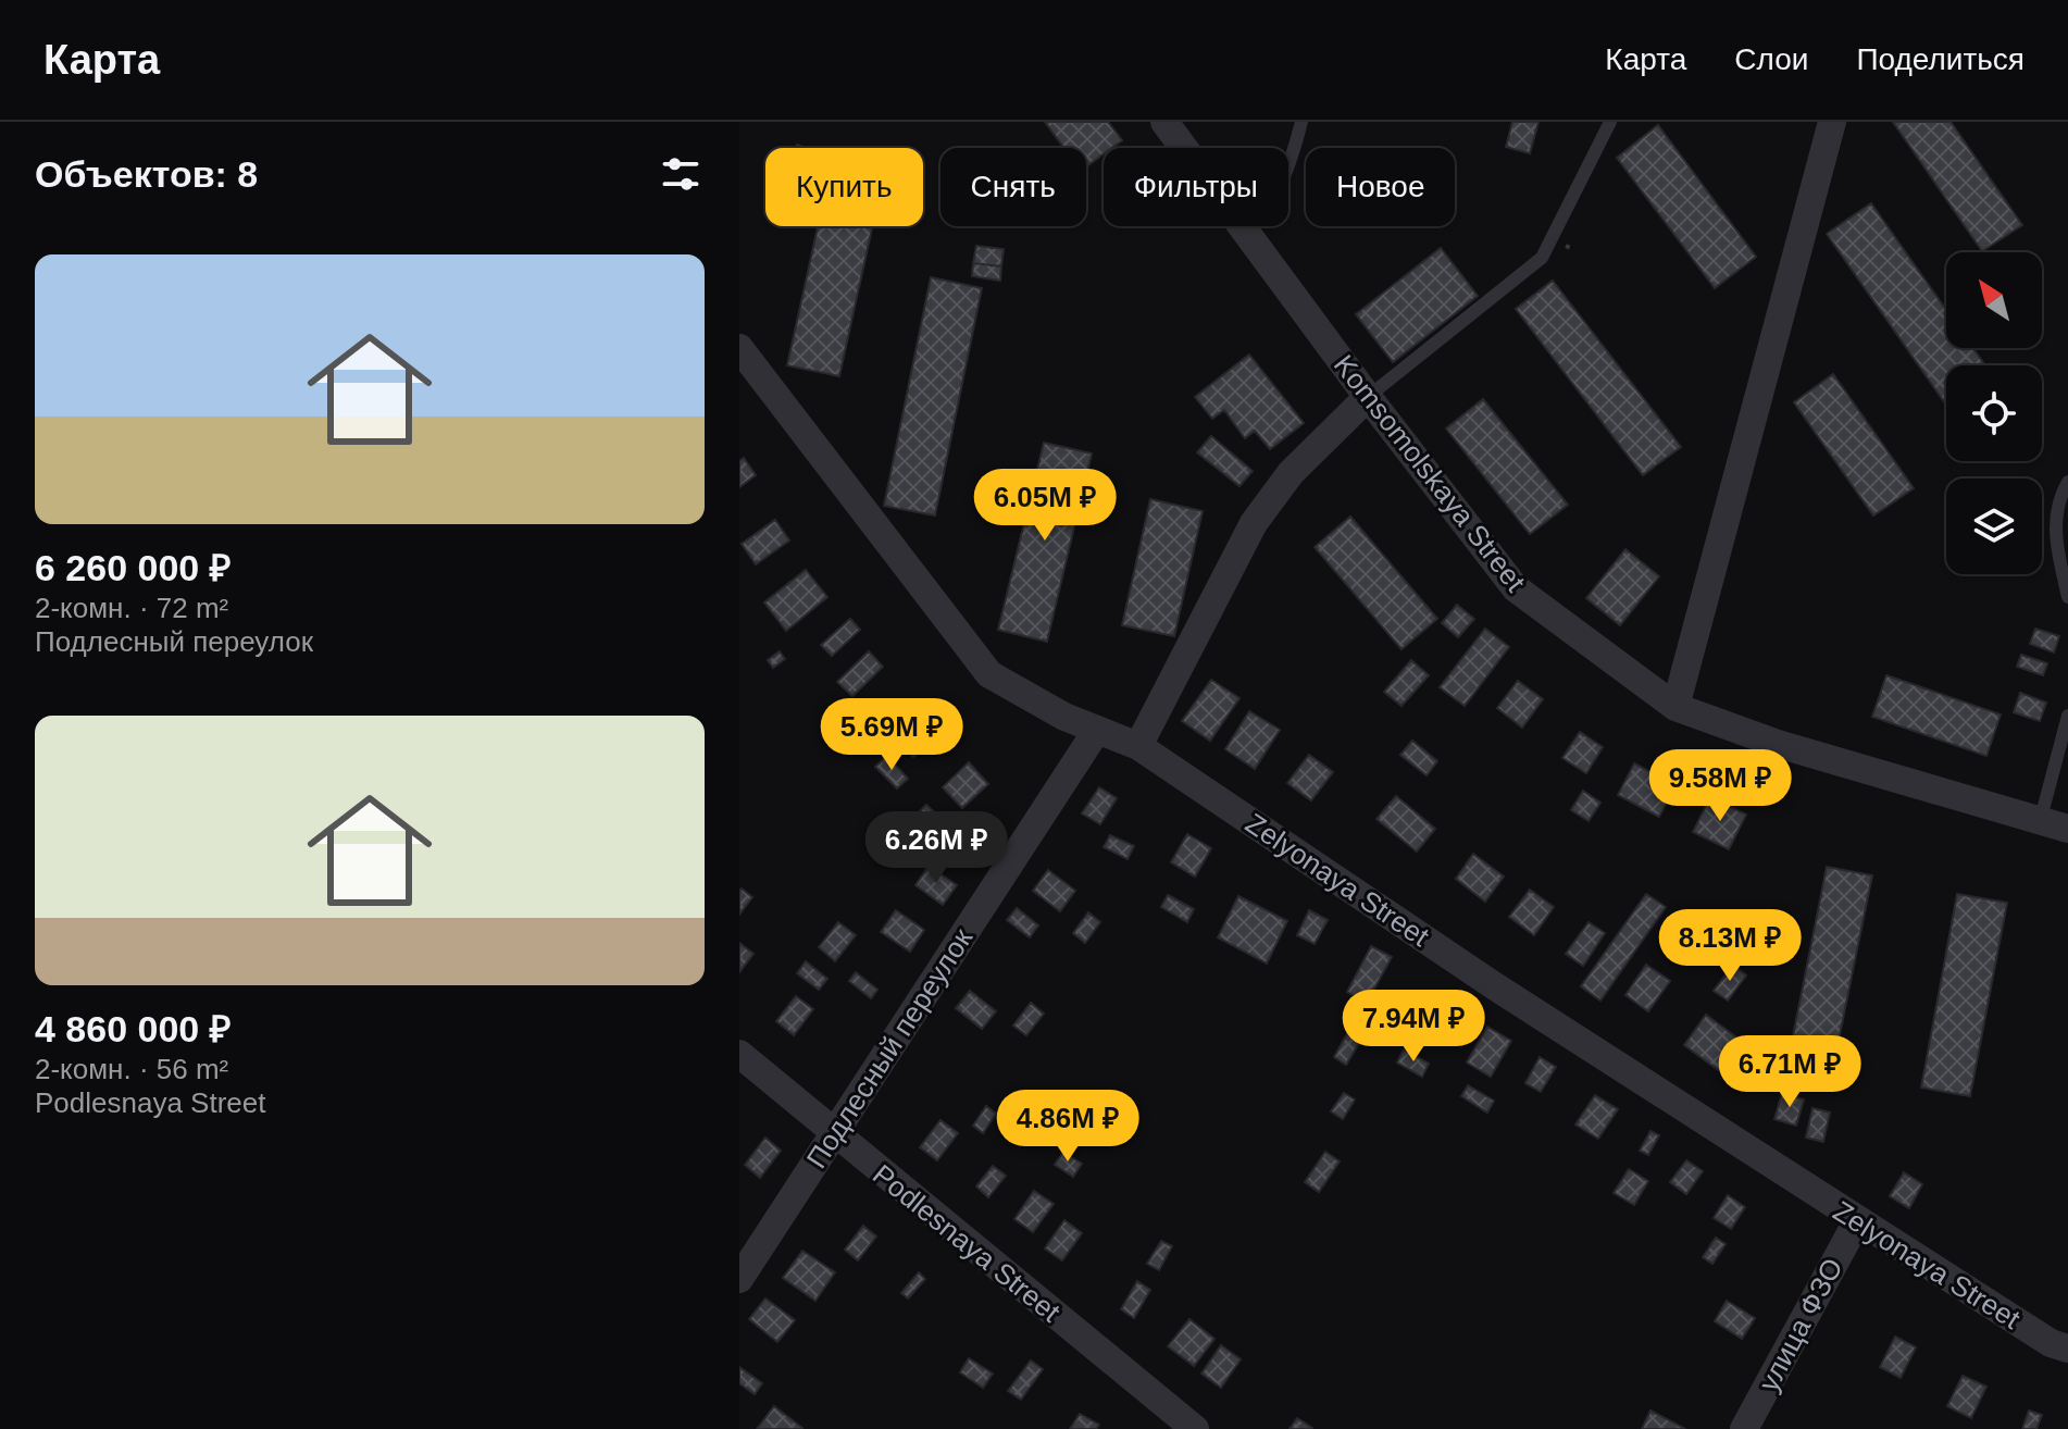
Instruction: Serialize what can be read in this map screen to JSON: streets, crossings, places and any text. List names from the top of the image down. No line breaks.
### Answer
{"streets":{"street":["Komsomolskaya Street","Zelyonaya Street","Подлесный переулок","Podlesnaya Street","улица ФЗО"]},"crossings":[["Zelyonaya Street","Подлесный переулок"],["Zelyonaya Street","улица ФЗО"],["Подлесный переулок","Podlesnaya Street"]],"north":"top left","page":{"header":"Карта","nav":["Карта","Слои","Поделиться"],"heading":"Объектов: 8","chip":["Купить","Снять","Фильтры","Новое"],"list":[{"name":"6 260 000 ₽","note":"2-комн. · 72 m² · Подлесный переулок"},{"name":"4 860 000 ₽","note":"2-комн. · 56 m² · Podlesnaya Street"}],"price":["6.05M ₽","5.69M ₽","9.58M ₽","6.26M ₽","8.13M ₽","7.94M ₽","6.71M ₽","4.86M ₽"]}}
